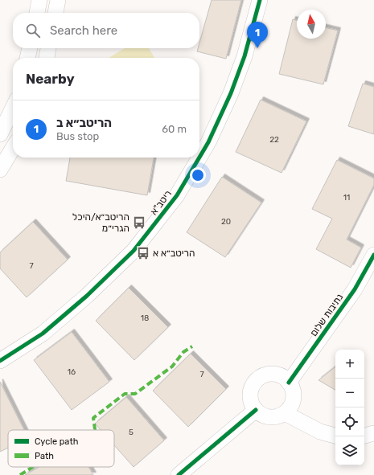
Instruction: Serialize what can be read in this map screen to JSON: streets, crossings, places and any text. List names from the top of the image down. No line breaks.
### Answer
{"streets":{"street":["ריטב\"א","נתיבות שלום"]},"places":{"bus stop":["הריטב״א/היכל הגרי״מ","הריטב״א א"]},"house_numbers":["22","11","20","7","18","16","7","5"],"legend":["Cycle path","Path"],"north":"top","page":{"search":"Search here","pins":"1","heading":"Nearby","list":[{"mark":"1","name":"הריטב״א ב","note":"Bus stop","value":"60 m"}],"map_buttons":["+","−"]}}
